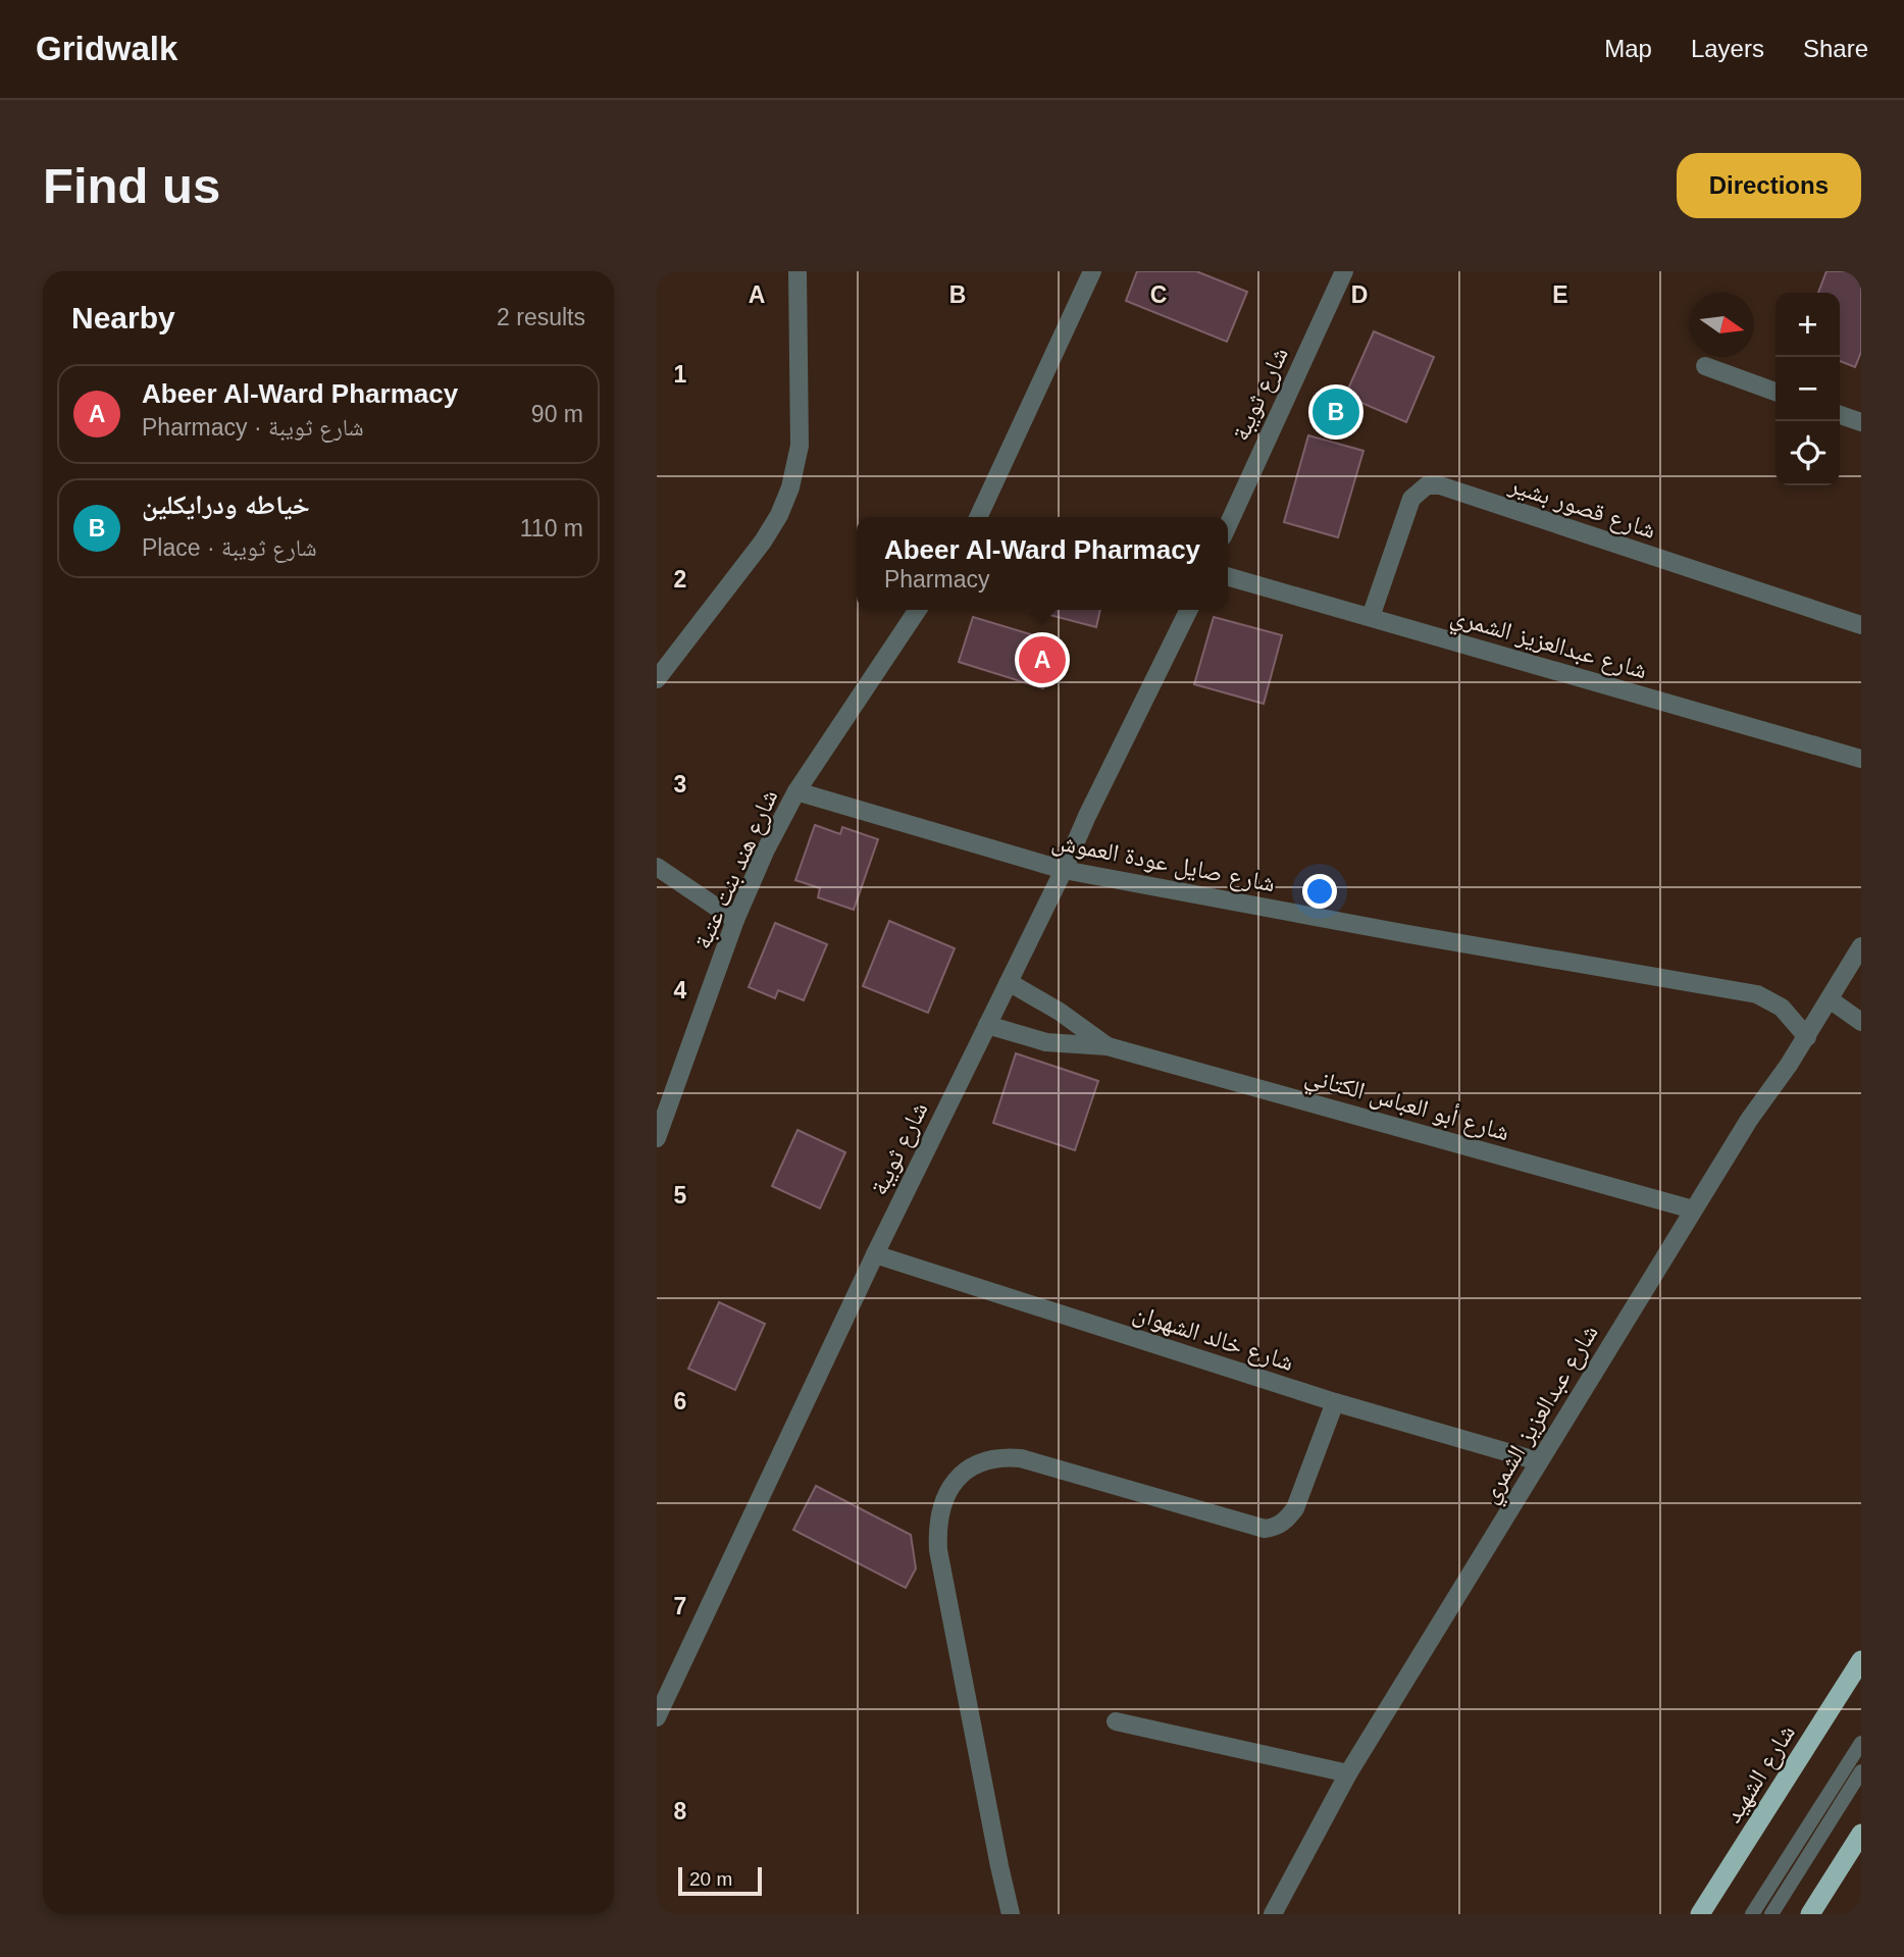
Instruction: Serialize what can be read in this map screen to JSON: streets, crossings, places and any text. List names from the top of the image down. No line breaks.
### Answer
{"streets":{"highway":["شارع الشهيد"],"street":["شارع ثويبة","شارع قصور بشير","شارع عبدالعزيز الشمري","شارع صايل عودة العموش","شارع هند بنت عتبة","شارع أبو العباس الكتاني","شارع خالد الشهوان"]},"crossings":[["شارع ثويبة","شارع صايل عودة العموش"],["شارع ثويبة","شارع أبو العباس الكتاني"],["شارع ثويبة","شارع خالد الشهوان"],["شارع قصور بشير","شارع عبدالعزيز الشمري"],["شارع عبدالعزيز الشمري","شارع صايل عودة العموش"],["شارع عبدالعزيز الشمري","شارع أبو العباس الكتاني"],["شارع عبدالعزيز الشمري","شارع خالد الشهوان"],["شارع صايل عودة العموش","شارع هند بنت عتبة"]],"scale_bar":"20 m","north":"right","page":{"header":"Gridwalk","nav":["Map","Layers","Share"],"buttons":"Directions","title":"Find us","heading":["Nearby","2 results"],"map_buttons":["+","−"],"list":[{"mark":"A","name":"Abeer Al-Ward Pharmacy","note":"Pharmacy · شارع ثويبة","value":"90 m"},{"mark":"B","name":"خياطه ودرايكلين","note":"Place · شارع ثويبة","value":"110 m"}],"pins":["B","A"],"popup":["Abeer Al-Ward Pharmacy","Pharmacy"],"scale":"20 m"},"grid":{"columns":["A","B","C","D","E"],"rows":["1","2","3","4","5","6","7","8"]}}
